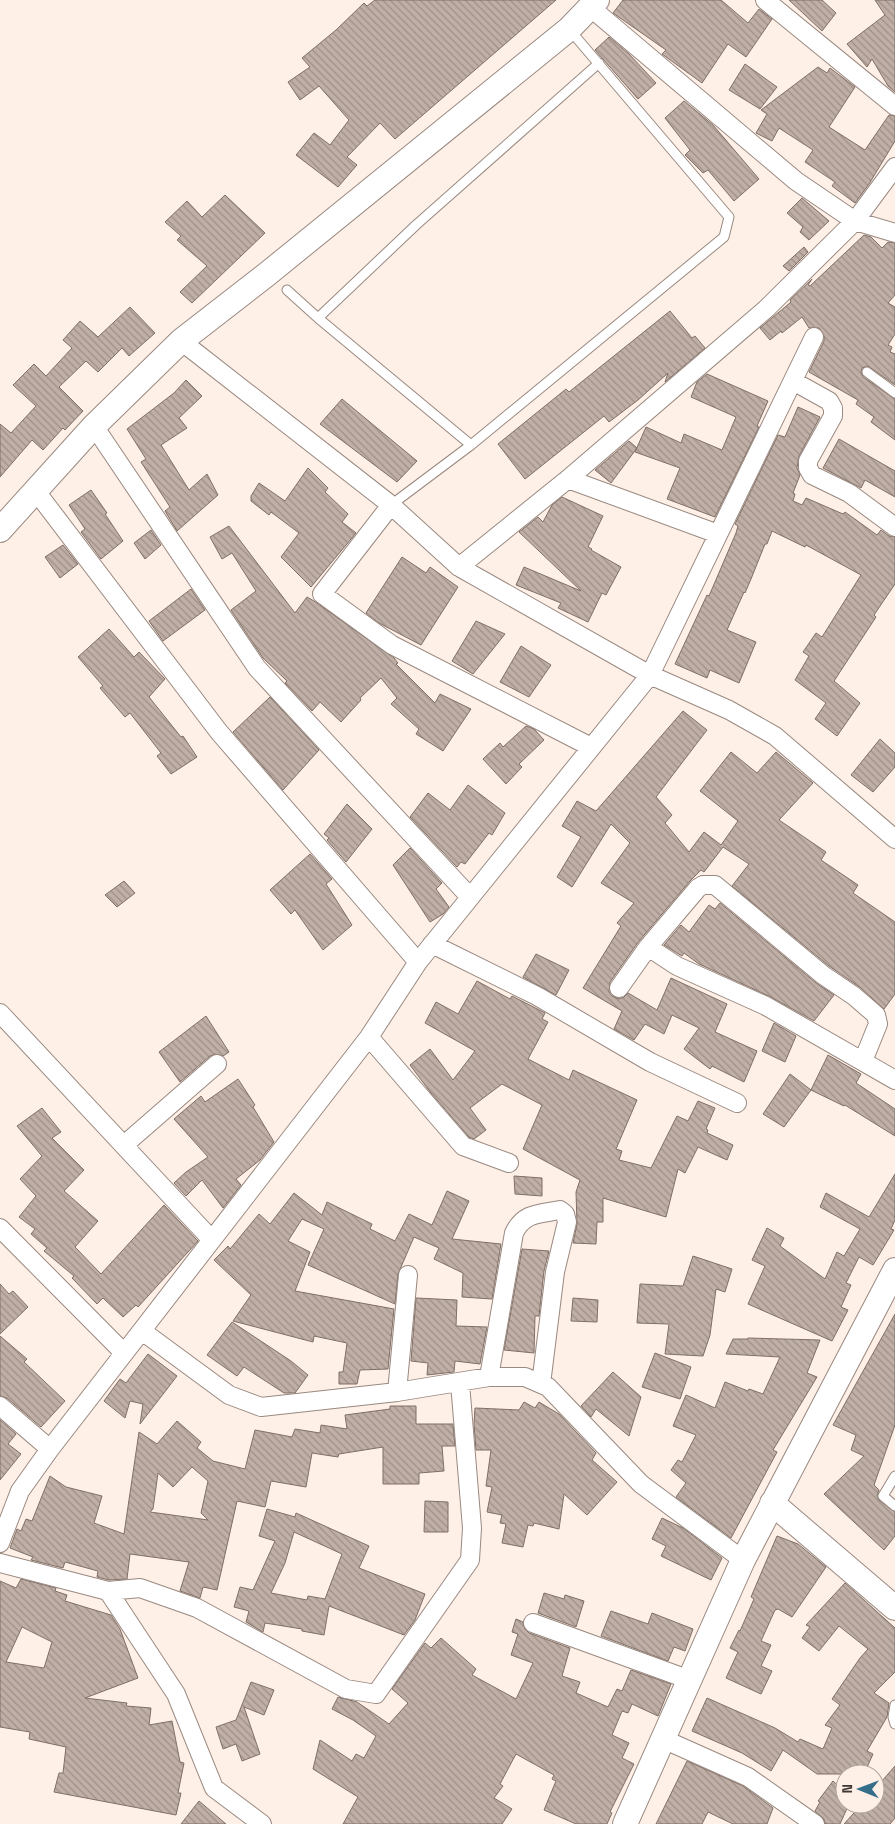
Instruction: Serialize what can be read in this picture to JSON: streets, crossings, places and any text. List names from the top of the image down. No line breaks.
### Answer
{"north":"left"}
